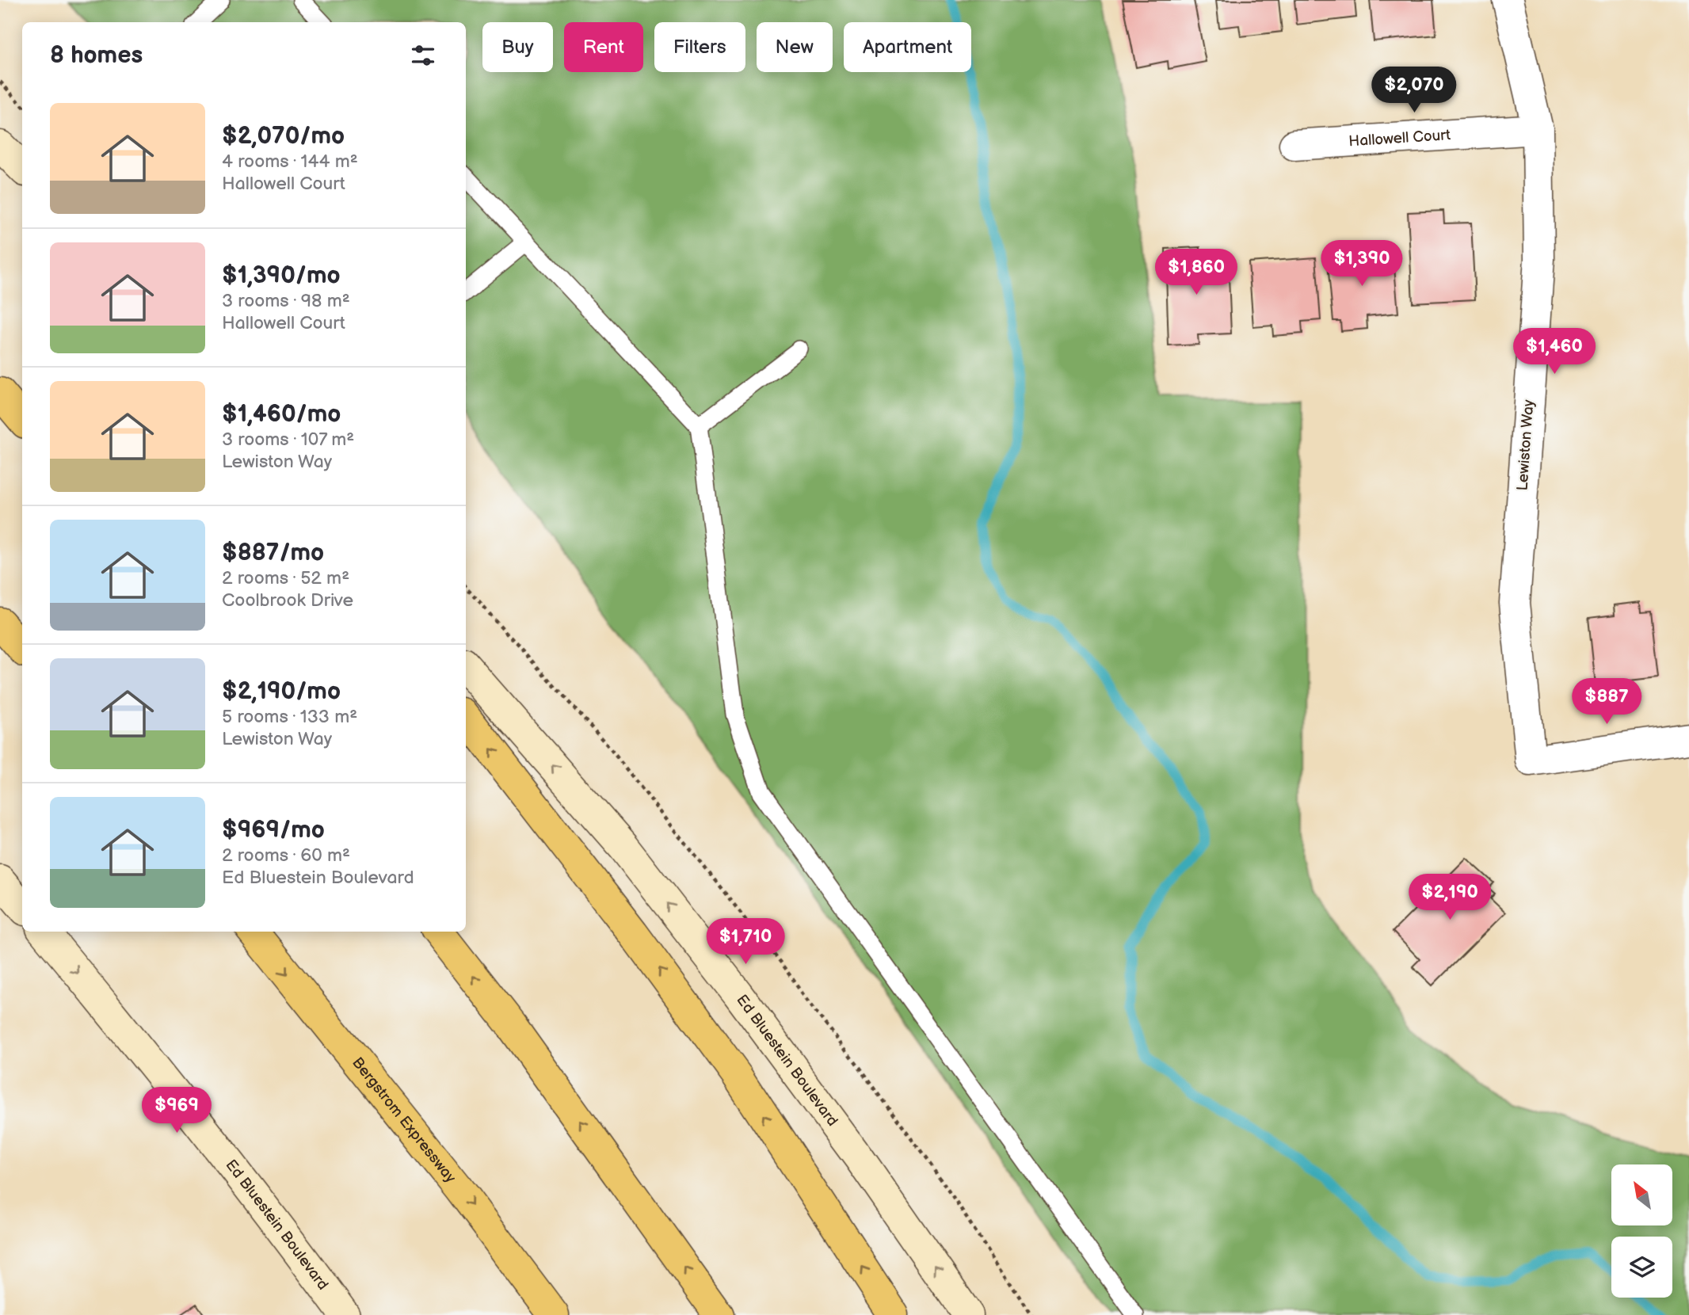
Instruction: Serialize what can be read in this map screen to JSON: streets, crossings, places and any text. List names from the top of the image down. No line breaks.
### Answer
{"streets":{"highway":["Bergstrom Expressway"],"main road":["Ed Bluestein Boulevard"],"street":["Hallowell Court","Lewiston Way"]},"crossings":[["Hallowell Court","Lewiston Way"]],"north":"top left","page":{"chip":["Buy","Rent","Filters","New","Apartment"],"heading":"8 homes","price":["$2,070","$1,390","$1,860","$1,460","$887","$2,190","$1,710","$969"],"list":[{"name":"$2,070/mo","note":"4 rooms · 144 m² · Hallowell Court"},{"name":"$1,390/mo","note":"3 rooms · 98 m² · Hallowell Court"},{"name":"$1,460/mo","note":"3 rooms · 107 m² · Lewiston Way"},{"name":"$887/mo","note":"2 rooms · 52 m² · Coolbrook Drive"},{"name":"$2,190/mo","note":"5 rooms · 133 m² · Lewiston Way"},{"name":"$969/mo","note":"2 rooms · 60 m² · Ed Bluestein Boulevard"}]}}
